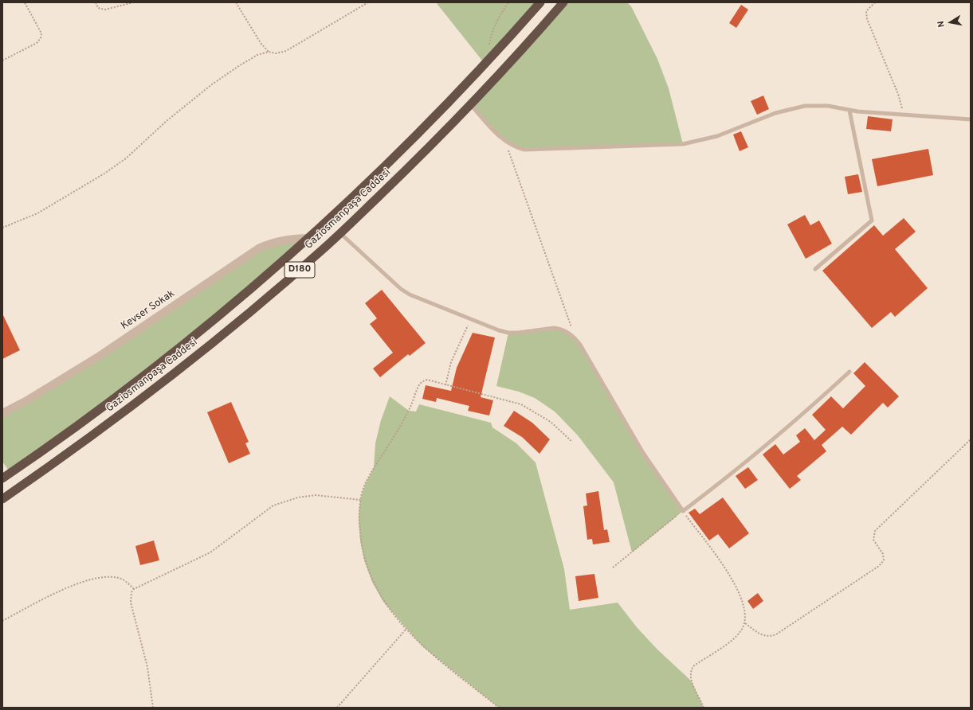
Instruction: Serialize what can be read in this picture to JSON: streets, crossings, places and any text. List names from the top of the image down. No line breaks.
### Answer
{"streets":{"highway":["Gaziosmanpaşa Caddesi","D180"],"street":["Kevser Sokak"]},"crossings":[["Gaziosmanpaşa Caddesi","Kevser Sokak"]],"north":"left"}
